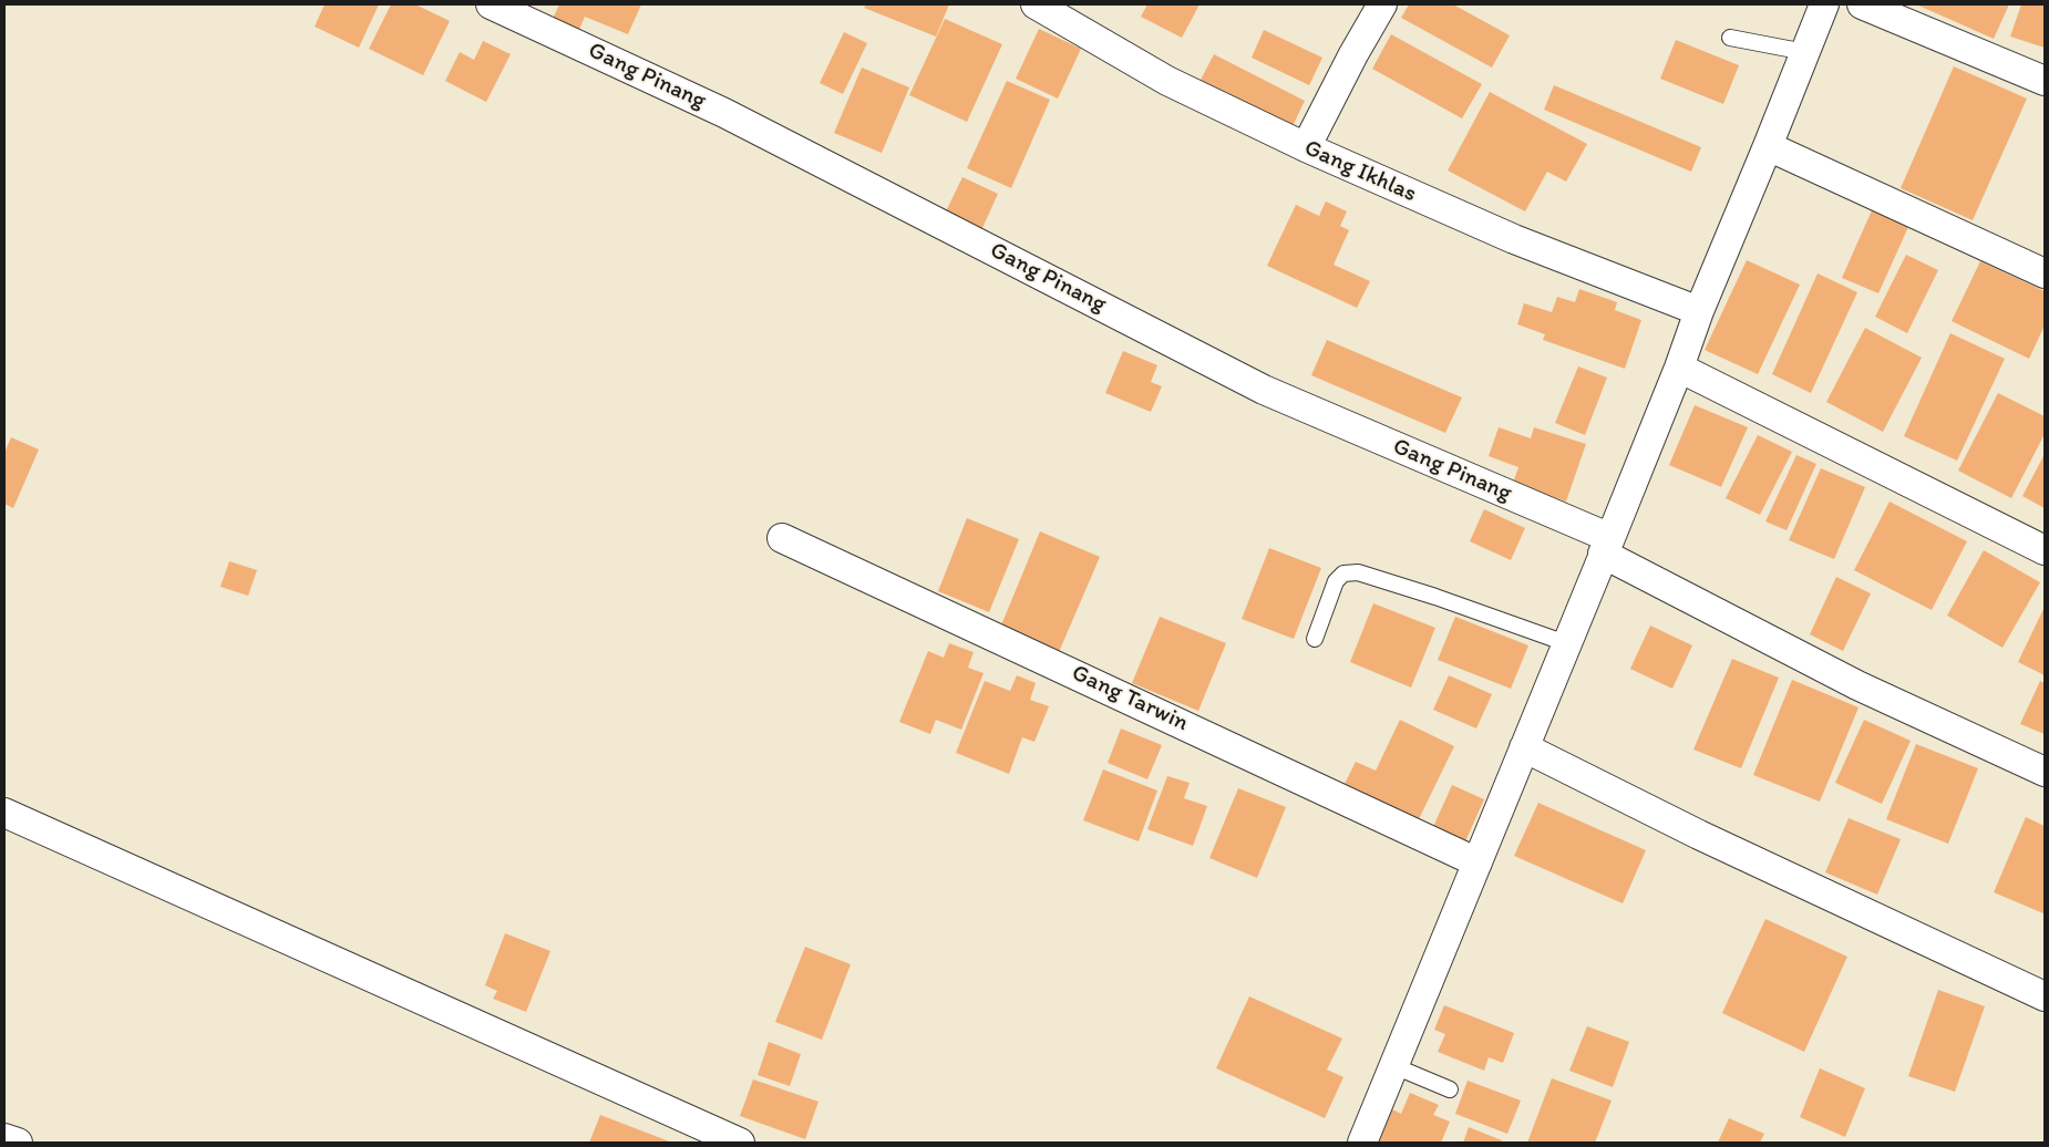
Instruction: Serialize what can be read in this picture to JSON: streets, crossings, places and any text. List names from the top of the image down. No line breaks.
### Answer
{"streets":{"street":["Gang Pinang","Gang Ikhlas","Gang Tarwin"]}}
